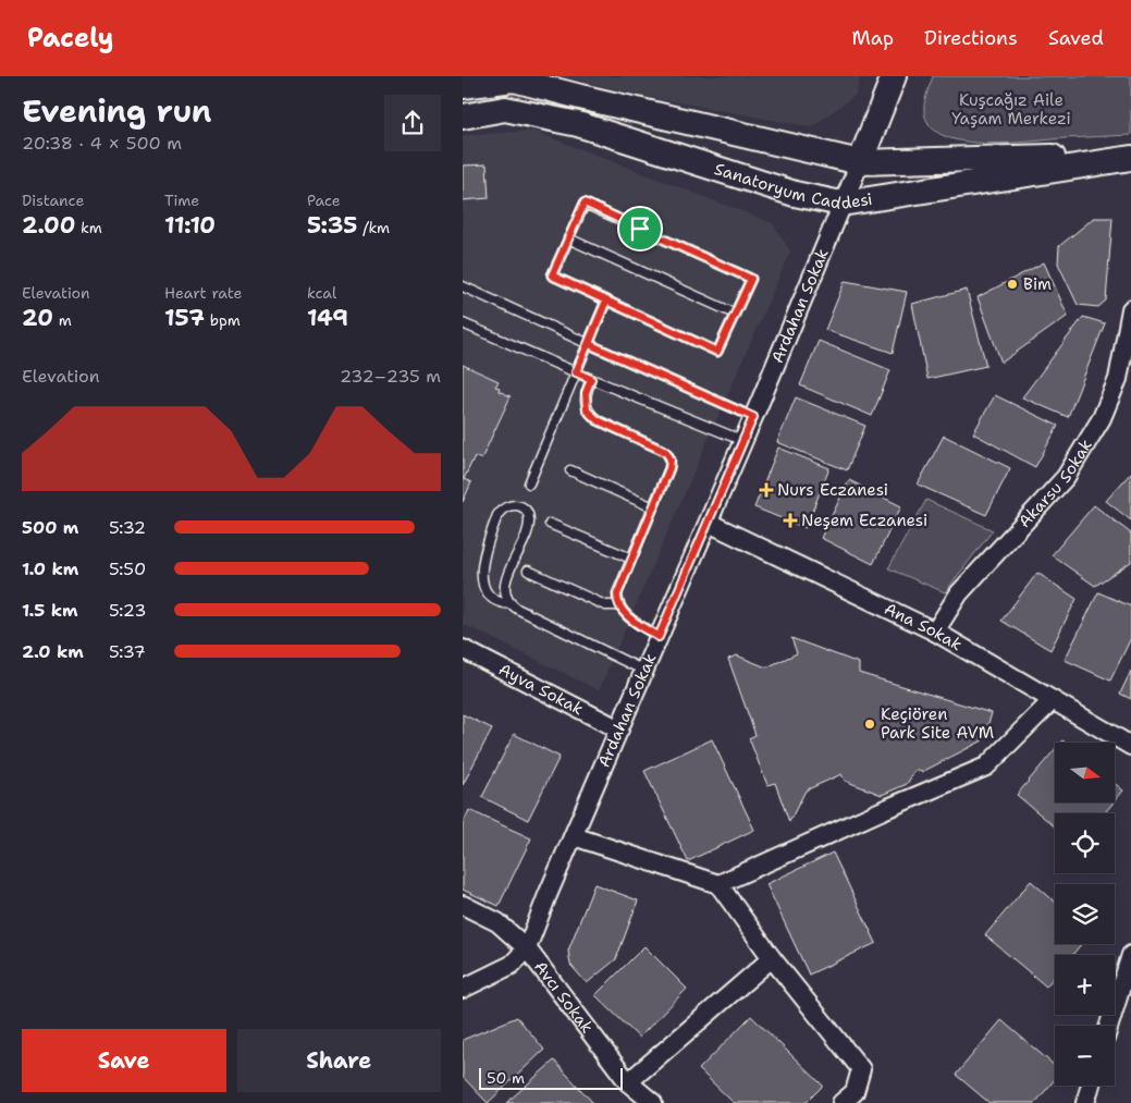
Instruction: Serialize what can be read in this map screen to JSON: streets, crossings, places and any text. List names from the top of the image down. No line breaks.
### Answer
{"streets":{"main road":["Sanatoryum Caddesi"],"street":["Ardahan Sokak","Akarsu Sokak","Ana Sokak","Ayva Sokak","Avcı Sokak"]},"crossings":[["Sanatoryum Caddesi","Ardahan Sokak"],["Ardahan Sokak","Ana Sokak"],["Ardahan Sokak","Ayva Sokak"],["Ardahan Sokak","Avcı Sokak"],["Akarsu Sokak","Ana Sokak"]],"parks":["Kuşcağız Aile Yaşam Merkezi"],"places":{"other":["Bim","Keçiören Park Site AVM"],"health":["Nurs Eczanesi","Neşem Eczanesi"]},"scale_bar":"50 m","north":"right","page":{"header":"Pacely","nav":["Map","Directions","Saved"],"heading":["Evening run","20:38 · 4 × 500 m"],"stats":[["Distance","2.00 km"],["Time","11:10"],["Pace","5:35 /km"],["Elevation","20 m"],["Heart rate","157 bpm"],["kcal","149"]],"chart":["Elevation","232–235 m"],"list":[{"name":"500 m","note":"5:32"},{"name":"1.0 km","note":"5:50"},{"name":"1.5 km","note":"5:23"},{"name":"2.0 km","note":"5:37"}],"map_buttons":["+","−"],"buttons":["Save","Share"],"scale":"50 m"}}
